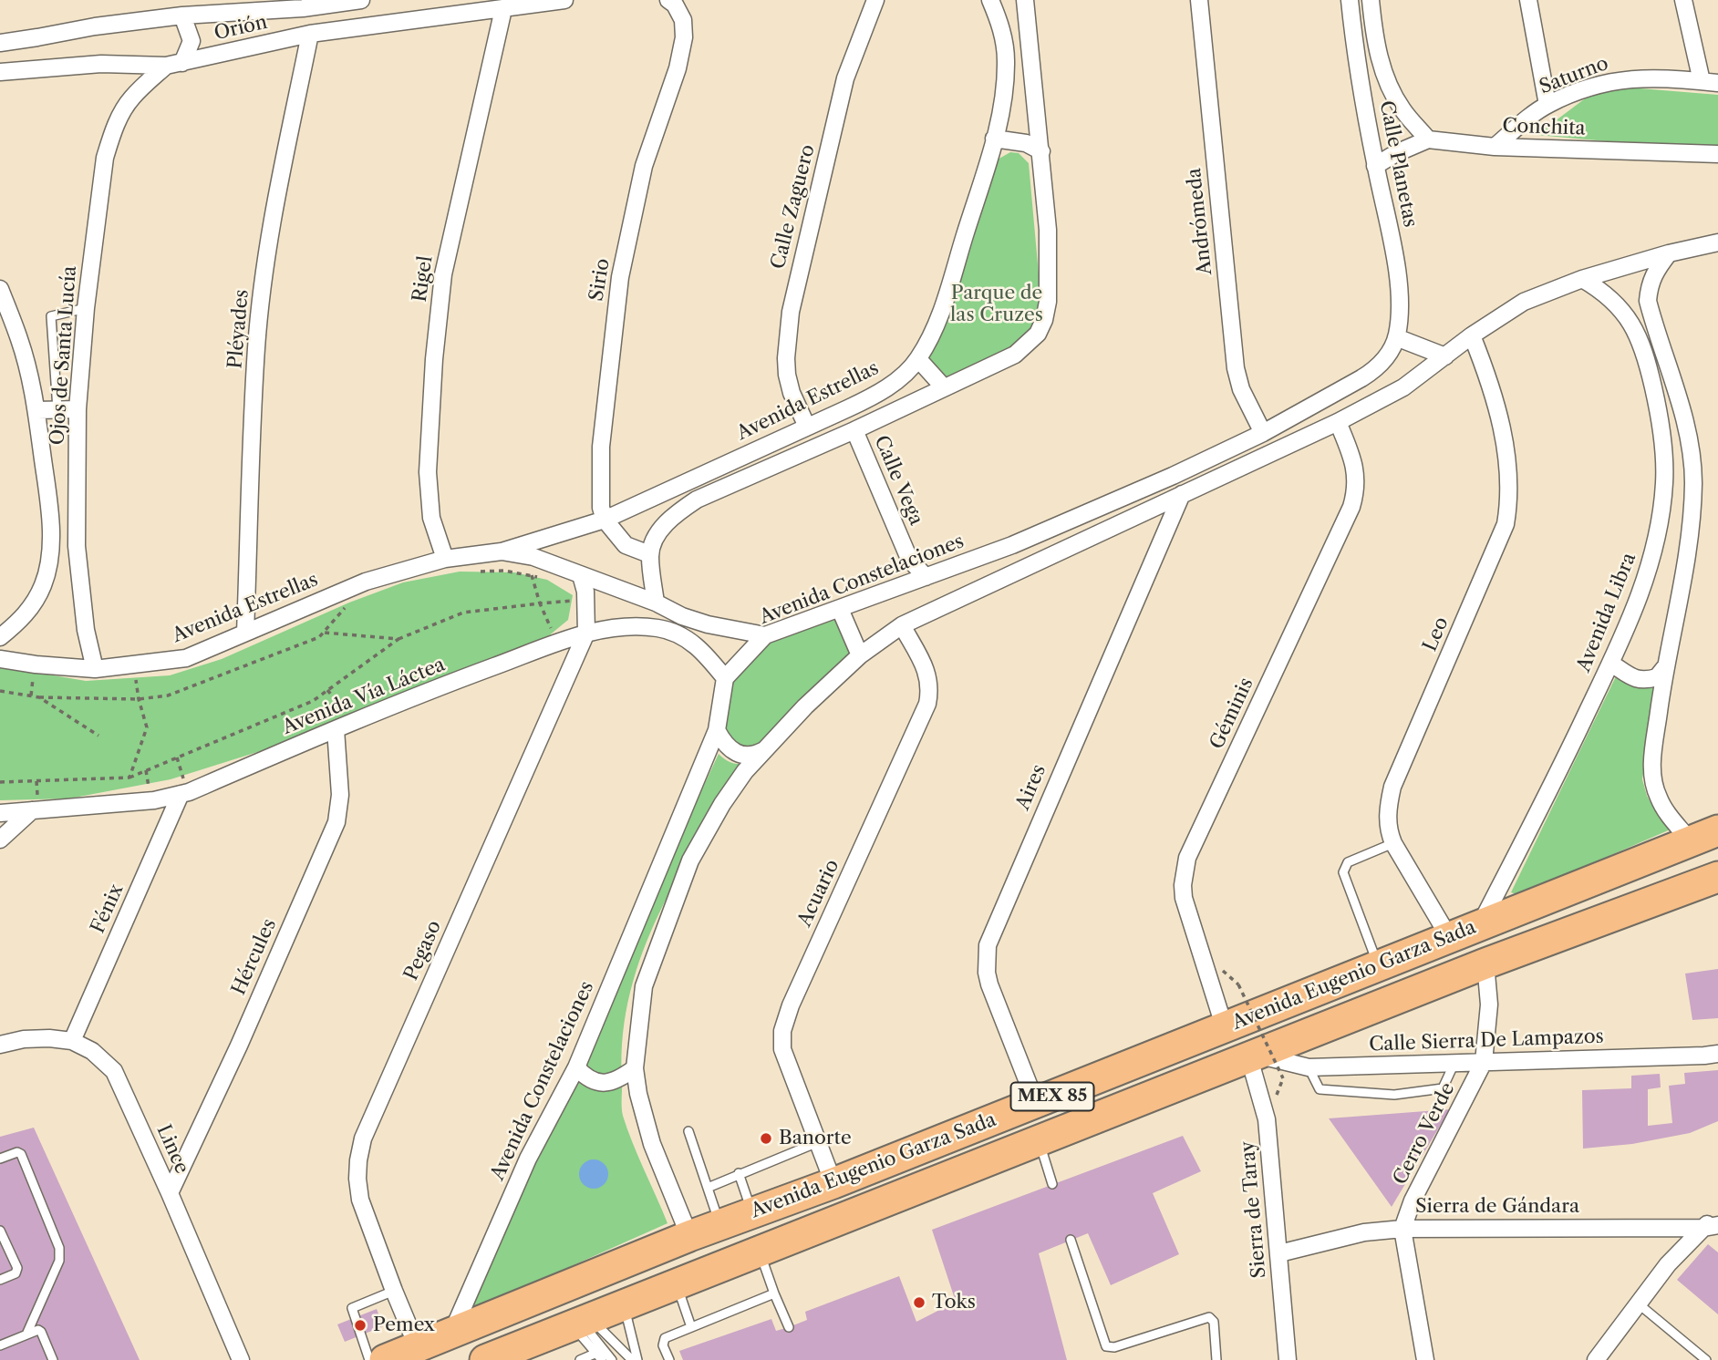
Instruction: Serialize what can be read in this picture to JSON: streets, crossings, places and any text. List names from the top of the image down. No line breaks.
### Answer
{"streets":{"highway":["Avenida Eugenio Garza Sada","MEX 85"],"street":["Orión","Saturno","Conchita","Calle Planetas","Calle Zaguero","Andrómeda","Rigel","Sirio","Pléyades","Ojos de Santa Lucía","Avenida Estrellas","Calle Vega","Avenida Constelaciones","Avenida Libra","Leo","Avenida Vía Láctea","Géminis","Aires","Acuario","Fénix","Pegaso","Hércules","Calle Sierra De Lampazos","Cerro Verde","Lince","Sierra de Gándara","Sierra de Taray"]},"crossings":[["Orión","Rigel"],["Orión","Pléyades"],["Orión","Ojos de Santa Lucía"],["Saturno","Conchita"],["Conchita","Calle Planetas"],["Calle Planetas","Avenida Constelaciones"],["Calle Zaguero","Avenida Estrellas"],["Andrómeda","Avenida Constelaciones"],["Rigel","Avenida Estrellas"],["Sirio","Avenida Estrellas"],["Pléyades","Avenida Estrellas"],["Ojos de Santa Lucía","Avenida Estrellas"],["Avenida Estrellas","Pegaso"],["Calle Vega","Avenida Constelaciones"],["Avenida Constelaciones","Avenida Vía Láctea"],["Avenida Constelaciones","Avenida Eugenio Garza Sada"],["Avenida Libra","Avenida Eugenio Garza Sada"],["Leo","Avenida Eugenio Garza Sada"],["Avenida Vía Láctea","Fénix"],["Avenida Vía Láctea","Pegaso"],["Avenida Vía Láctea","Hércules"],["Géminis","Avenida Eugenio Garza Sada"],["Aires","Avenida Eugenio Garza Sada"],["Acuario","Avenida Eugenio Garza Sada"],["Fénix","Lince"],["Pegaso","Avenida Eugenio Garza Sada"],["Hércules","Lince"],["Avenida Eugenio Garza Sada","Calle Sierra De Lampazos"],["Avenida Eugenio Garza Sada","Cerro Verde"],["Avenida Eugenio Garza Sada","Sierra de Taray"],["Calle Sierra De Lampazos","Cerro Verde"],["Calle Sierra De Lampazos","Sierra de Taray"],["Cerro Verde","Sierra de Gándara"],["Sierra de Gándara","Sierra de Taray"]],"parks":["Parque de las Cruzes"],"places":["Banorte","Toks","Pemex"]}
